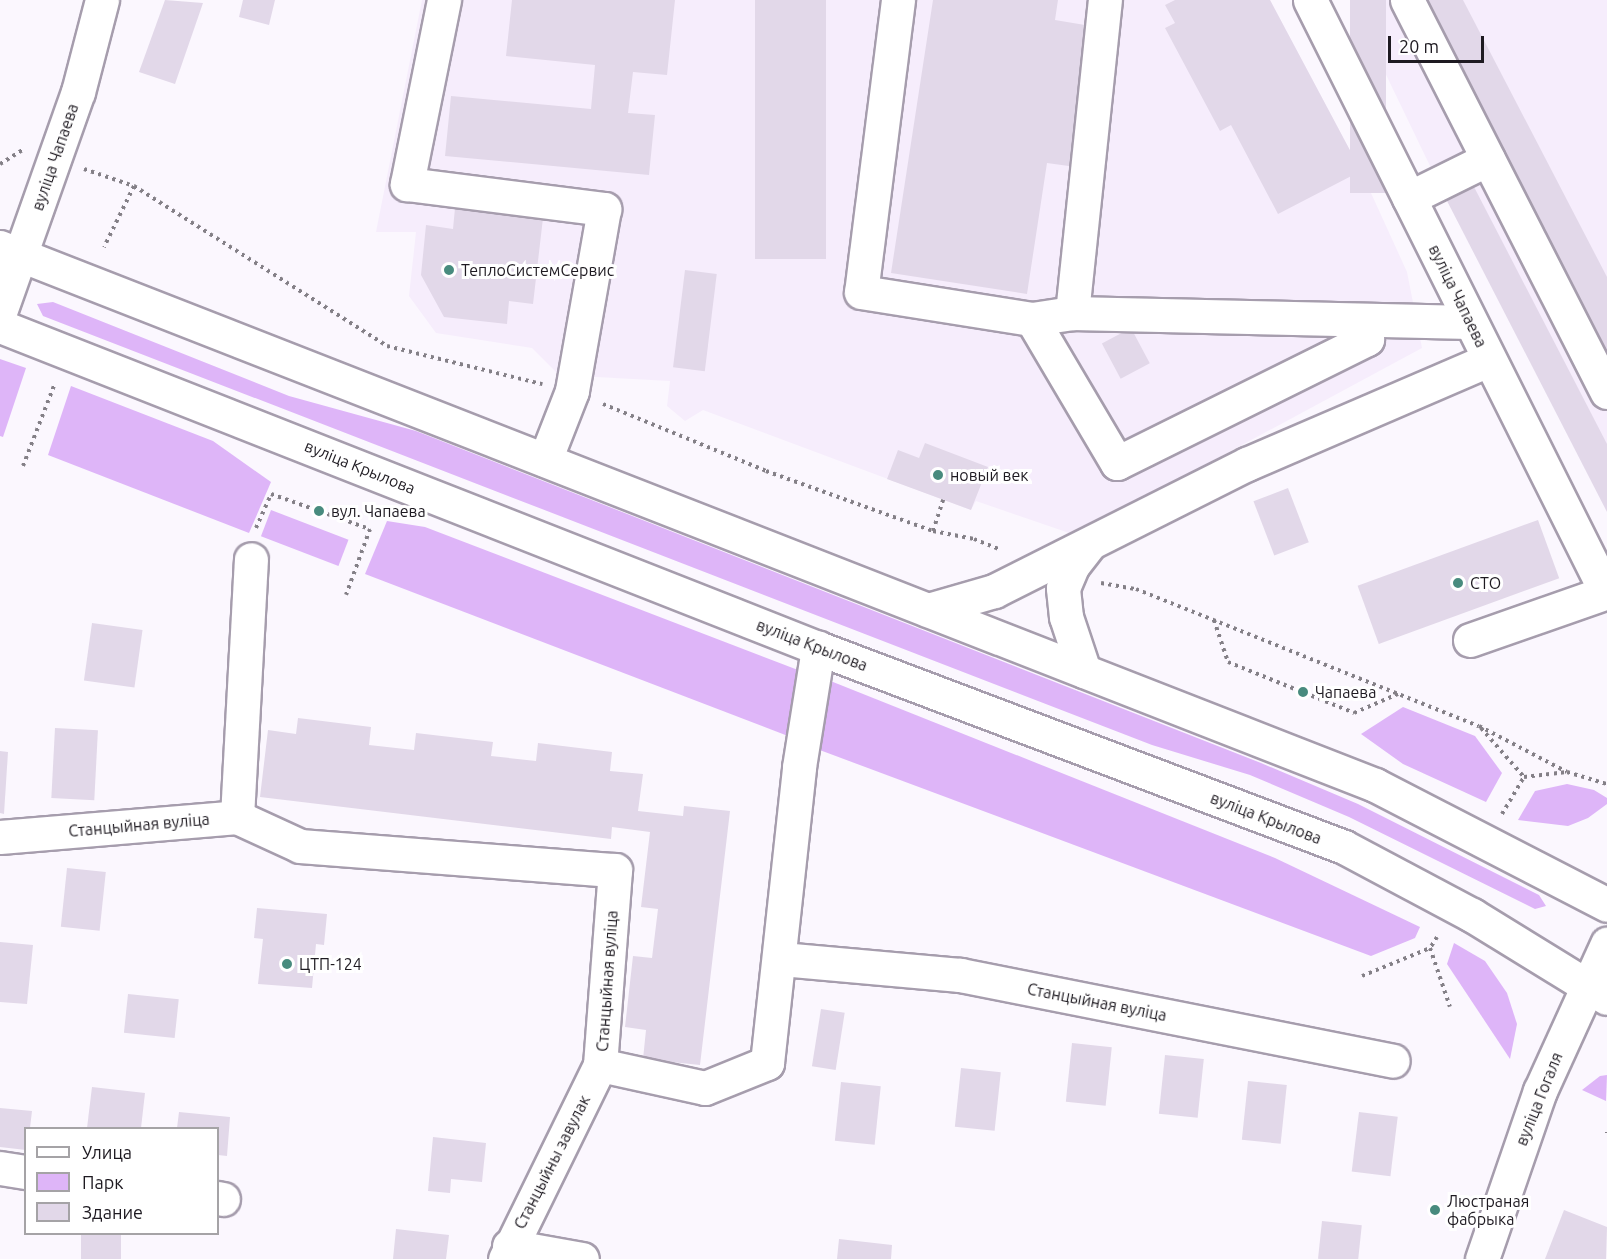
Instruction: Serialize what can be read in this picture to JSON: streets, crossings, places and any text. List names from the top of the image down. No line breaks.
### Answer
{"streets":{"street":["вуліца Чапаева","вуліца Крылова","Станцыйная вуліца","вуліца Гогаля","Станцыйны завулак"]},"crossings":[["вуліца Крылова","вуліца Гогаля"],["Станцыйная вуліца","Станцыйны завулак"]],"places":["ТеплоСистемСервис","новый век","вул. Чапаева","СТО","Чапаева","ЦТП-124","Люстраная фабрыка"],"legend":["Улица","Парк","Здание"],"scale_bar":"20 m"}
